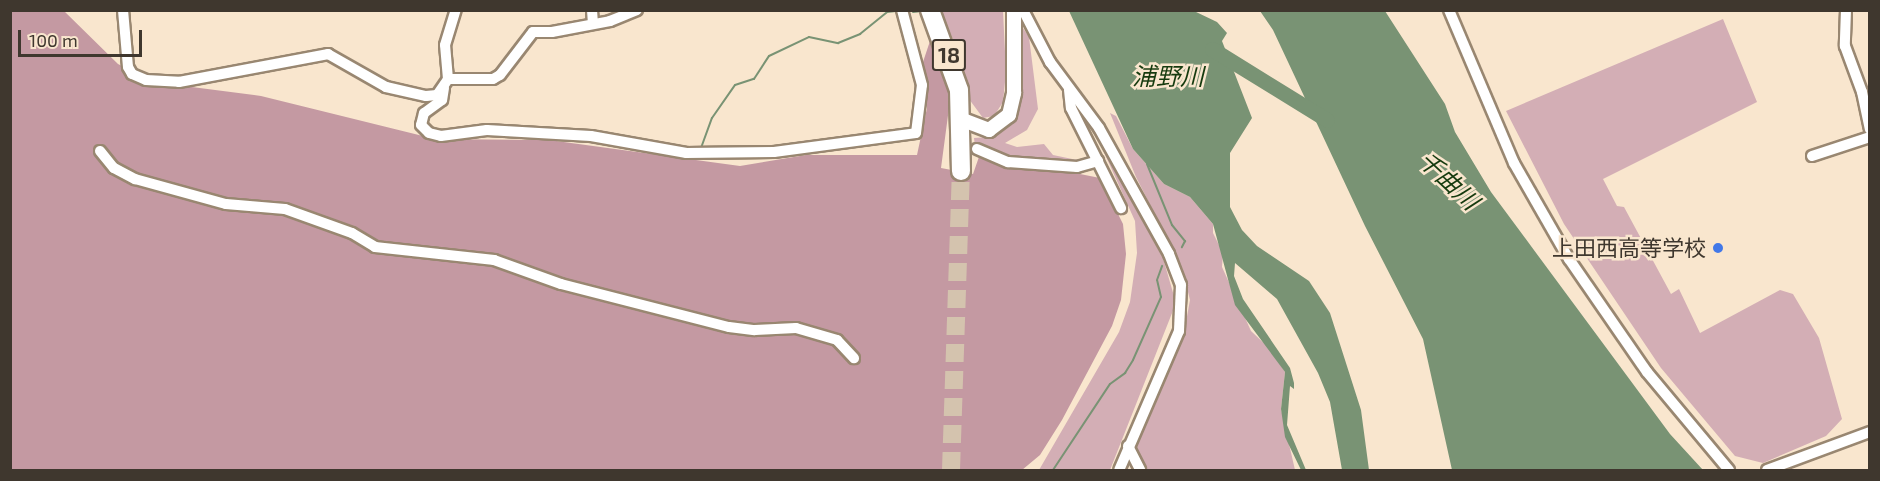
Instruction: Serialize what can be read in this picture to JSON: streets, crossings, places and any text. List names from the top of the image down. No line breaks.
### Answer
{"streets":{"highway":["18"]},"water":["浦野川","千曲川"],"places":["上田西高等学校"],"scale_bar":"100 m"}
